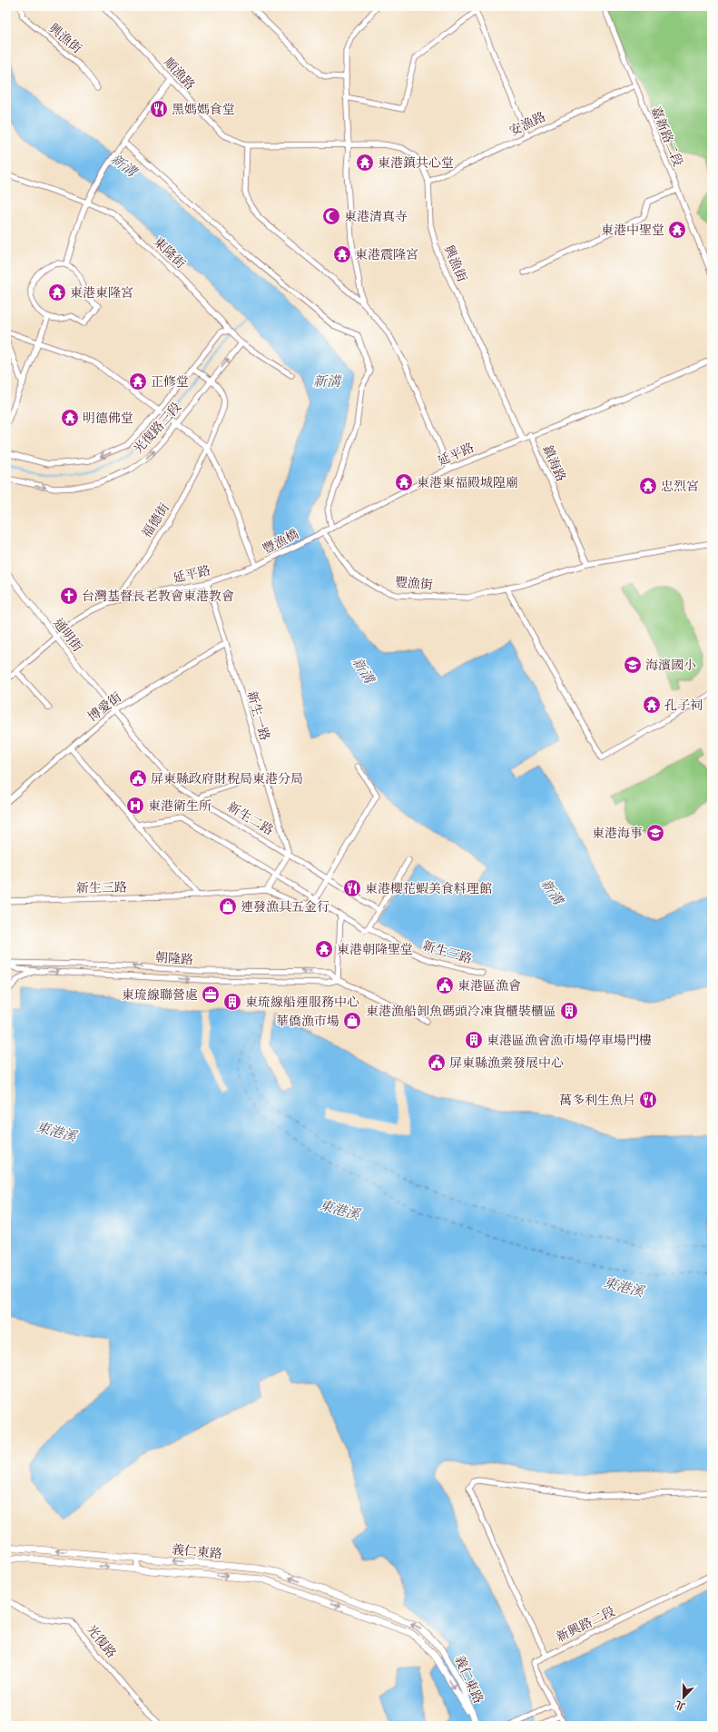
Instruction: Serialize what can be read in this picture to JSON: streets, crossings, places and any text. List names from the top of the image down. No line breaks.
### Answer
{"streets":{"street":["興漁街","順漁路","安漁路","嘉新路二段","東隆街","光復路三段","延平路","鎮海路","福德街","豐漁橋","豐漁街","通明街","博愛街","新生一路","新生二路","新生三路","朝隆路","義仁東路","新興路二段","光復路"]},"crossings":[["興漁街","順漁路"],["興漁街","安漁路"],["興漁街","延平路"],["安漁路","嘉新路二段"],["東隆街","光復路三段"],["光復路三段","福德街"],["延平路","鎮海路"],["延平路","福德街"],["延平路","豐漁橋"],["延平路","豐漁街"],["延平路","通明街"],["延平路","新生一路"],["鎮海路","豐漁街"],["通明街","博愛街"],["通明街","新生二路"],["博愛街","新生一路"],["博愛街","新生二路"],["新生一路","新生二路"]],"water":["新溝","東港溪"],"places":{"restaurant":["黑媽媽食堂","東港櫻花蝦美食料理館","萬多利生魚片"],"temple":["東港鎮共心堂","東港中聖堂","東港震隆宮","東港東隆宮","正修堂","明德佛堂","東港東福殿城隍廟","忠烈宮","孔子祠","東港朝隆聖堂"],"mosque":["東港清真寺"],"church":["台灣基督長老教會東港教會"],"school or university":["海濱國小","東港海事"],"public building":["屏東縣政府財稅局東港分局","東港區漁會","屏東縣漁業發展中心"],"hospital":["東港衛生所"],"shop":["連發漁具五金行","華僑漁市場"],"office":["東琉線聯營處"],"building":["東琉線船運服務中心","東港漁船卸魚碼頭冷凍貨櫃裝櫃區","東港區漁會漁市場停車場門樓"]},"north":"bottom"}
